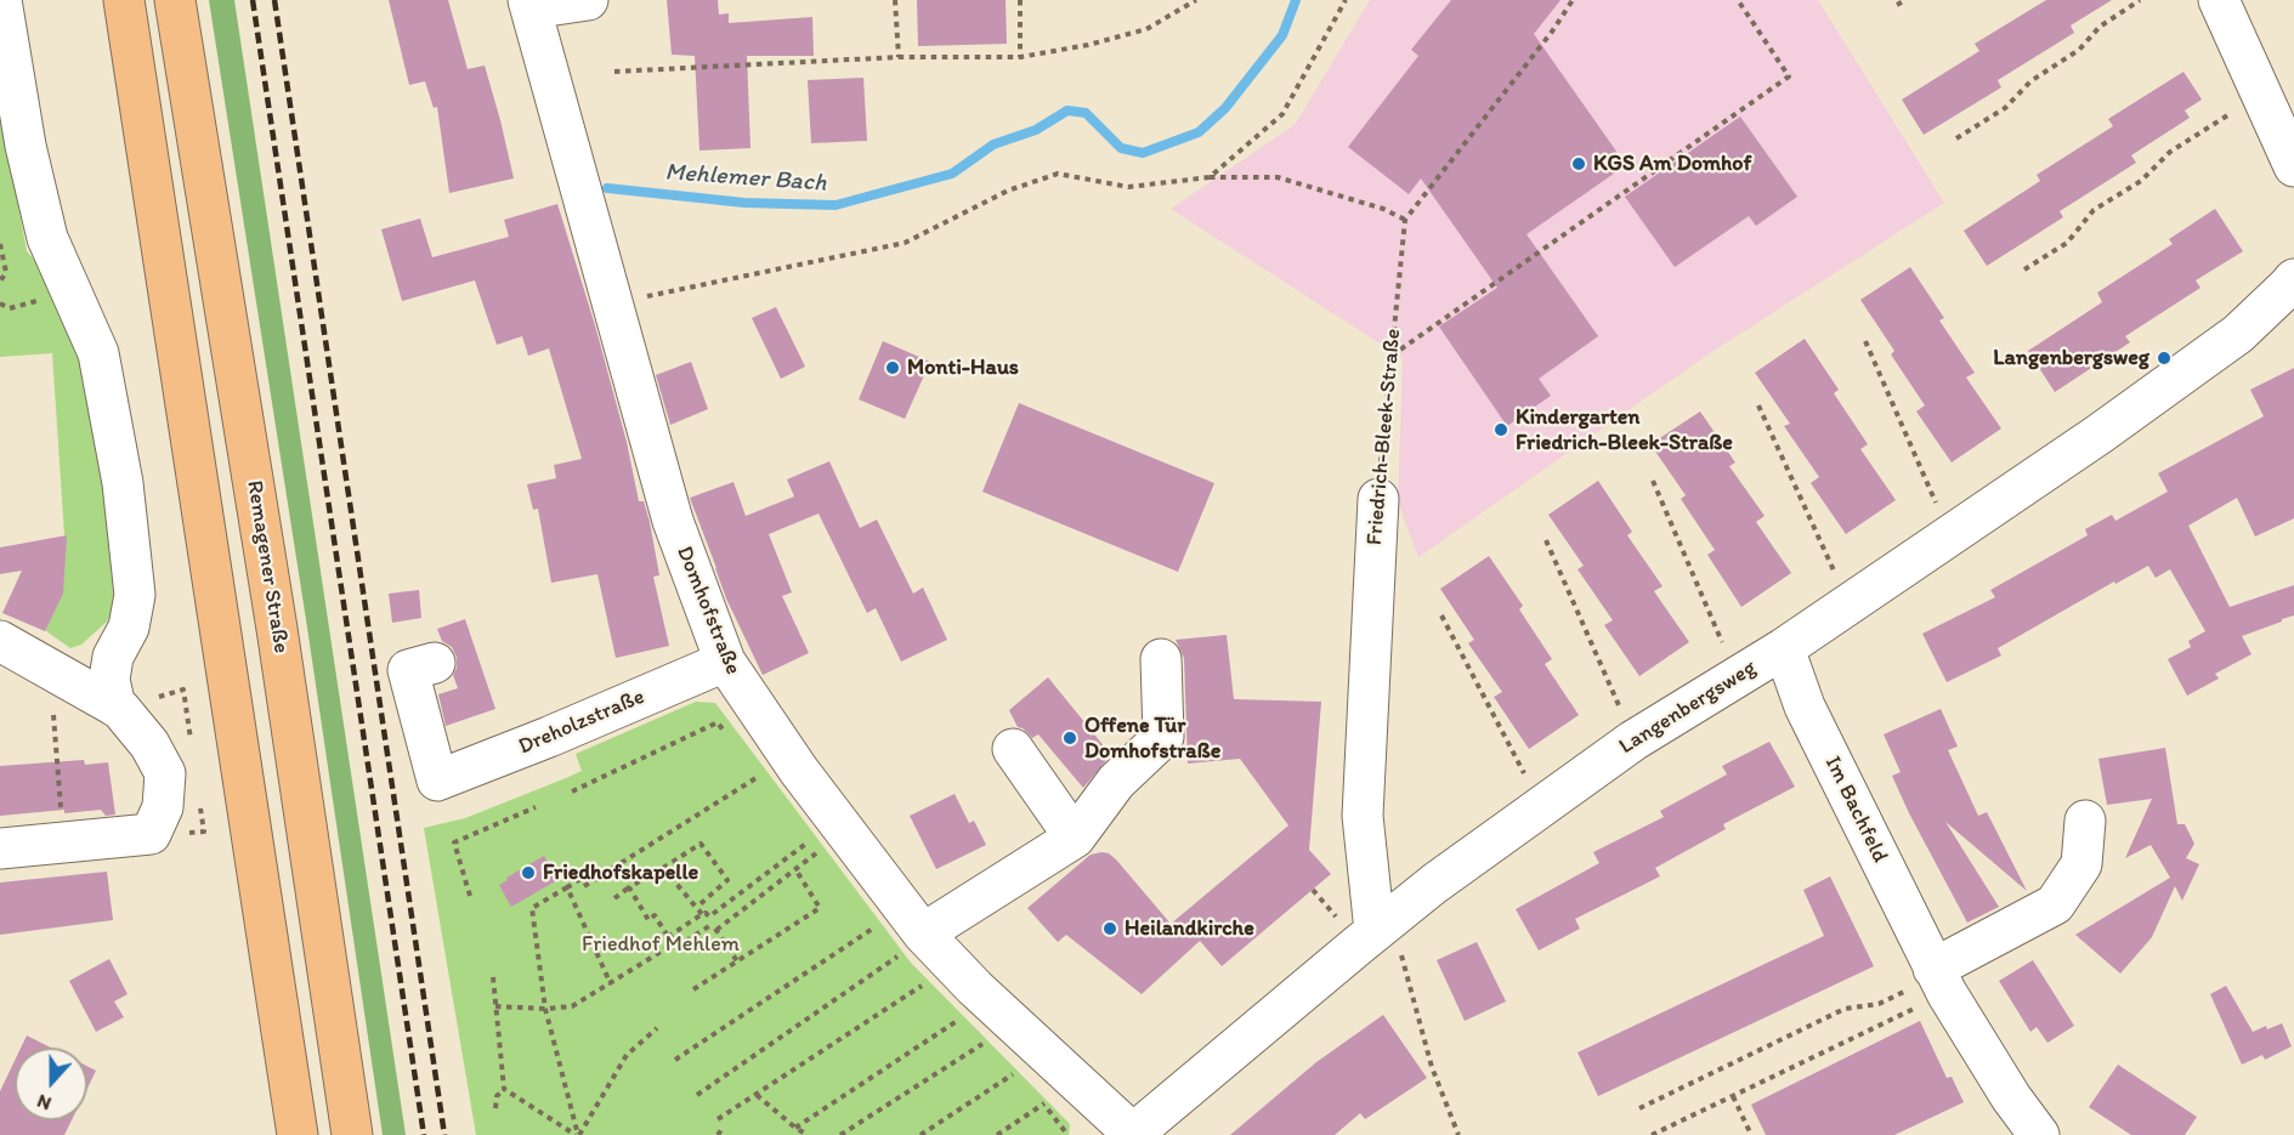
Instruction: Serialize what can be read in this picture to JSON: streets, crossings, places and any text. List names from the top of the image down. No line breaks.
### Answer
{"streets":{"main road":["Remagener Straße"],"street":["Friedrich-Bleek-Straße","Domhofstraße","Langenbergsweg","Dreholzstraße","Im Bachfeld"]},"crossings":[["Friedrich-Bleek-Straße","Langenbergsweg"],["Domhofstraße","Langenbergsweg"],["Domhofstraße","Dreholzstraße"],["Langenbergsweg","Im Bachfeld"]],"water":["Mehlemer Bach"],"parks":["Friedhof Mehlem"],"places":["KGS Am Domhof","Langenbergsweg","Monti-Haus","Kindergarten Friedrich-Bleek-Straße","Offene Tür Domhofstraße","Friedhofskapelle","Heilandkirche"],"north":"bottom"}
